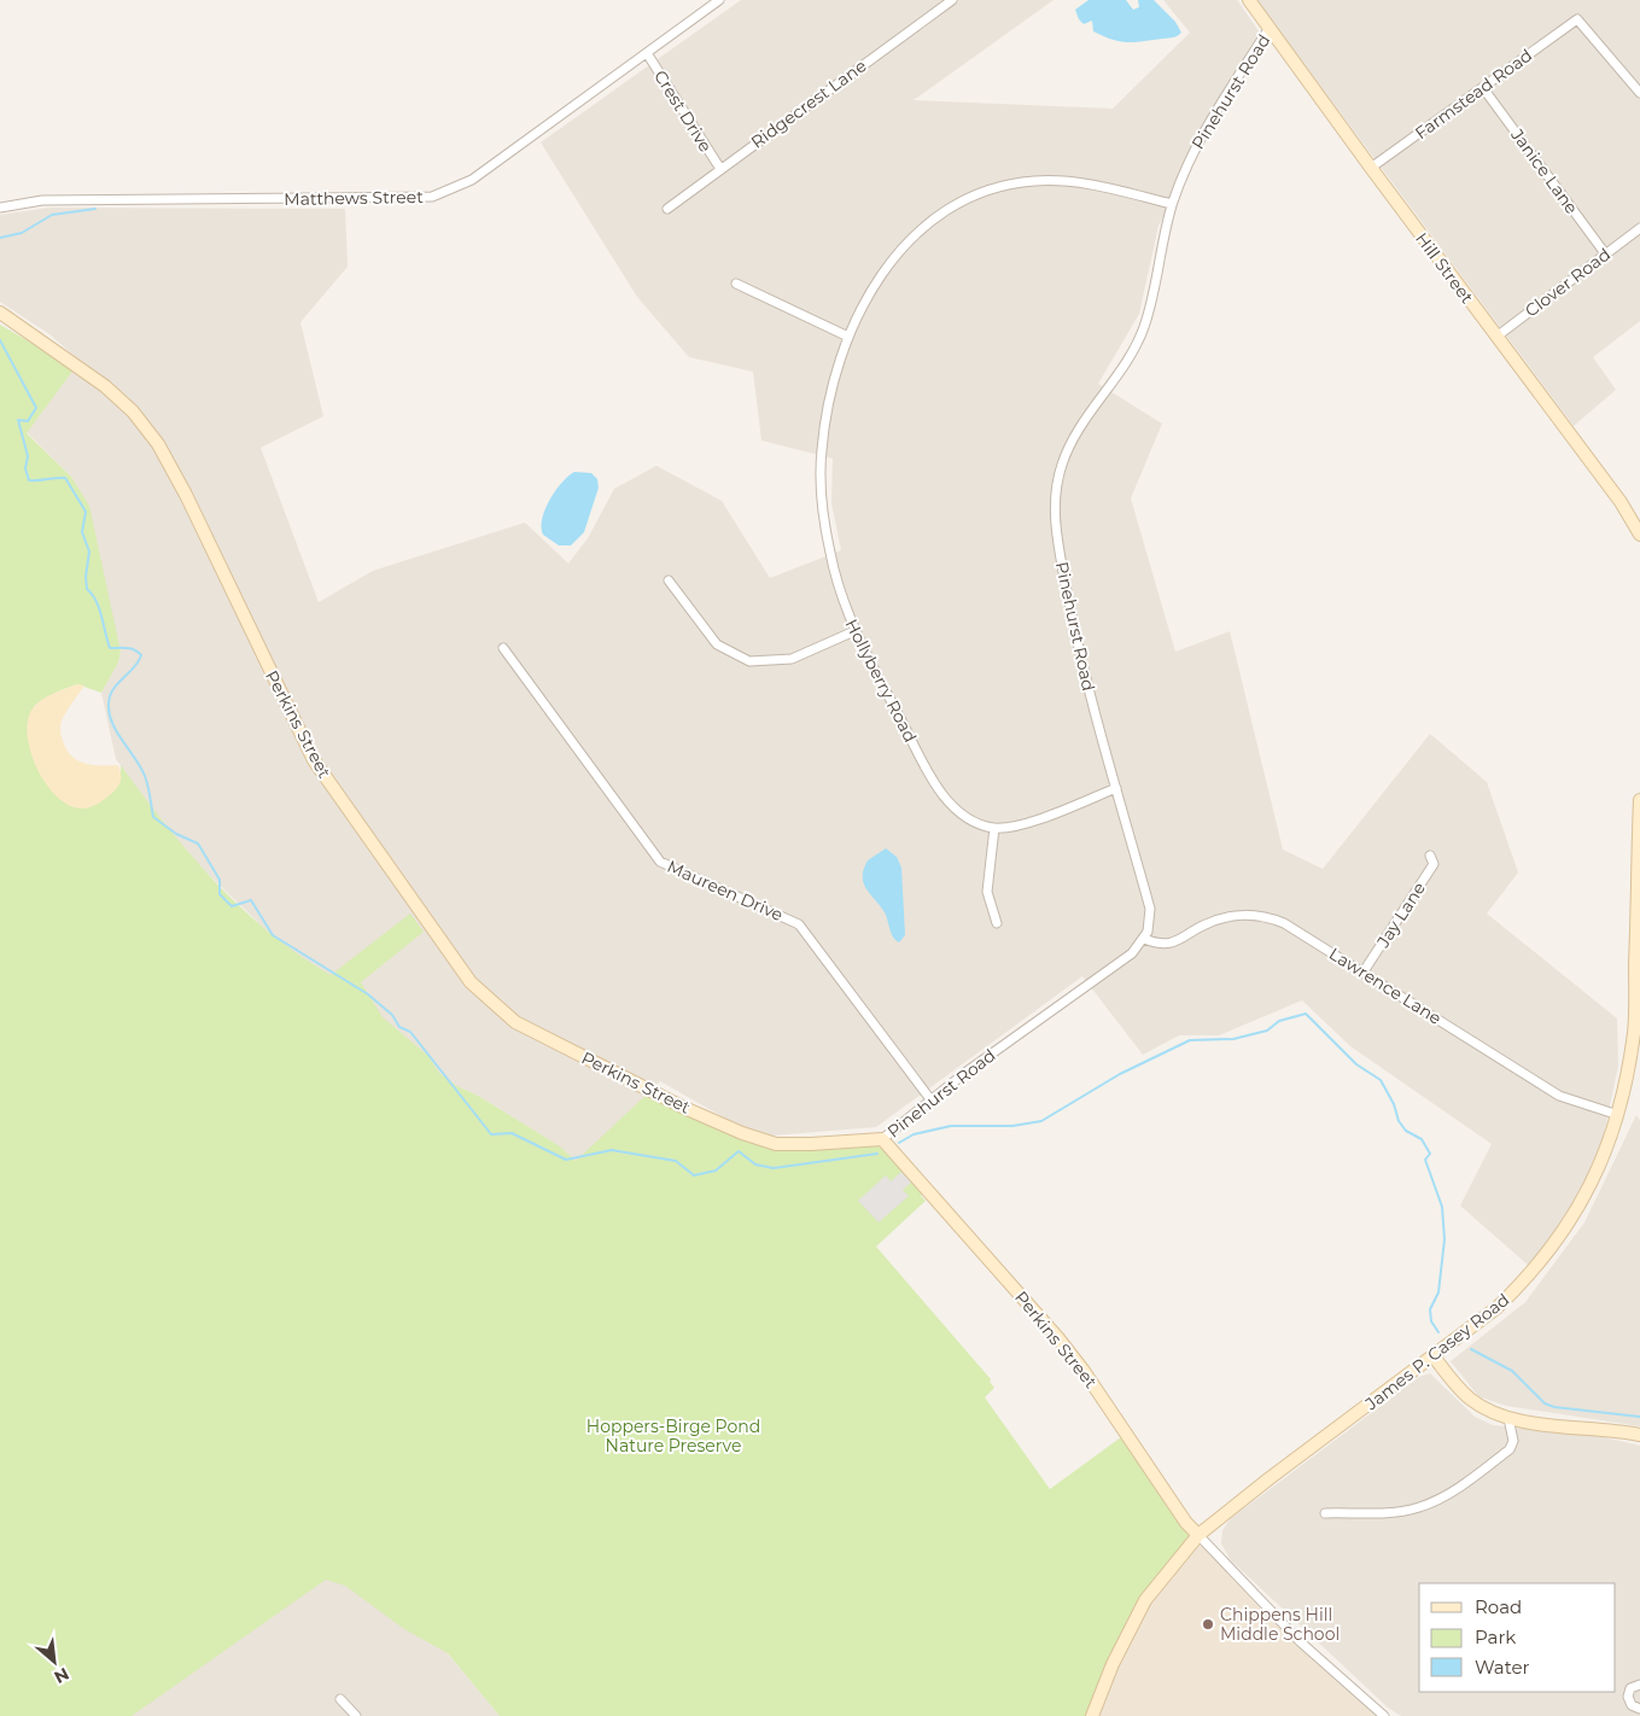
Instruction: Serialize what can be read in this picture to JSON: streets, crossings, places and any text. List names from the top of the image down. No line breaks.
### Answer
{"streets":{"street":["Pinehurst Road","Farmstead Road","Ridgecrest Lane","Crest Drive","Janice Lane","Matthews Street","Hill Street","Clover Road","Hollyberry Road","Perkins Street","Maureen Drive","Jay Lane","Lawrence Lane","James P. Casey Road"]},"crossings":[["Pinehurst Road","Hill Street"],["Pinehurst Road","Hollyberry Road"],["Pinehurst Road","Perkins Street"],["Pinehurst Road","Maureen Drive"],["Pinehurst Road","Lawrence Lane"],["Farmstead Road","Janice Lane"],["Farmstead Road","Hill Street"],["Ridgecrest Lane","Crest Drive"],["Crest Drive","Matthews Street"],["Janice Lane","Clover Road"],["Hill Street","Clover Road"],["Perkins Street","James P. Casey Road"],["Jay Lane","Lawrence Lane"],["Lawrence Lane","James P. Casey Road"]],"parks":["Hoppers-Birge Pond Nature Preserve"],"places":["Chippens Hill Middle School"],"legend":["Road","Park","Water"],"north":"bottom right"}
